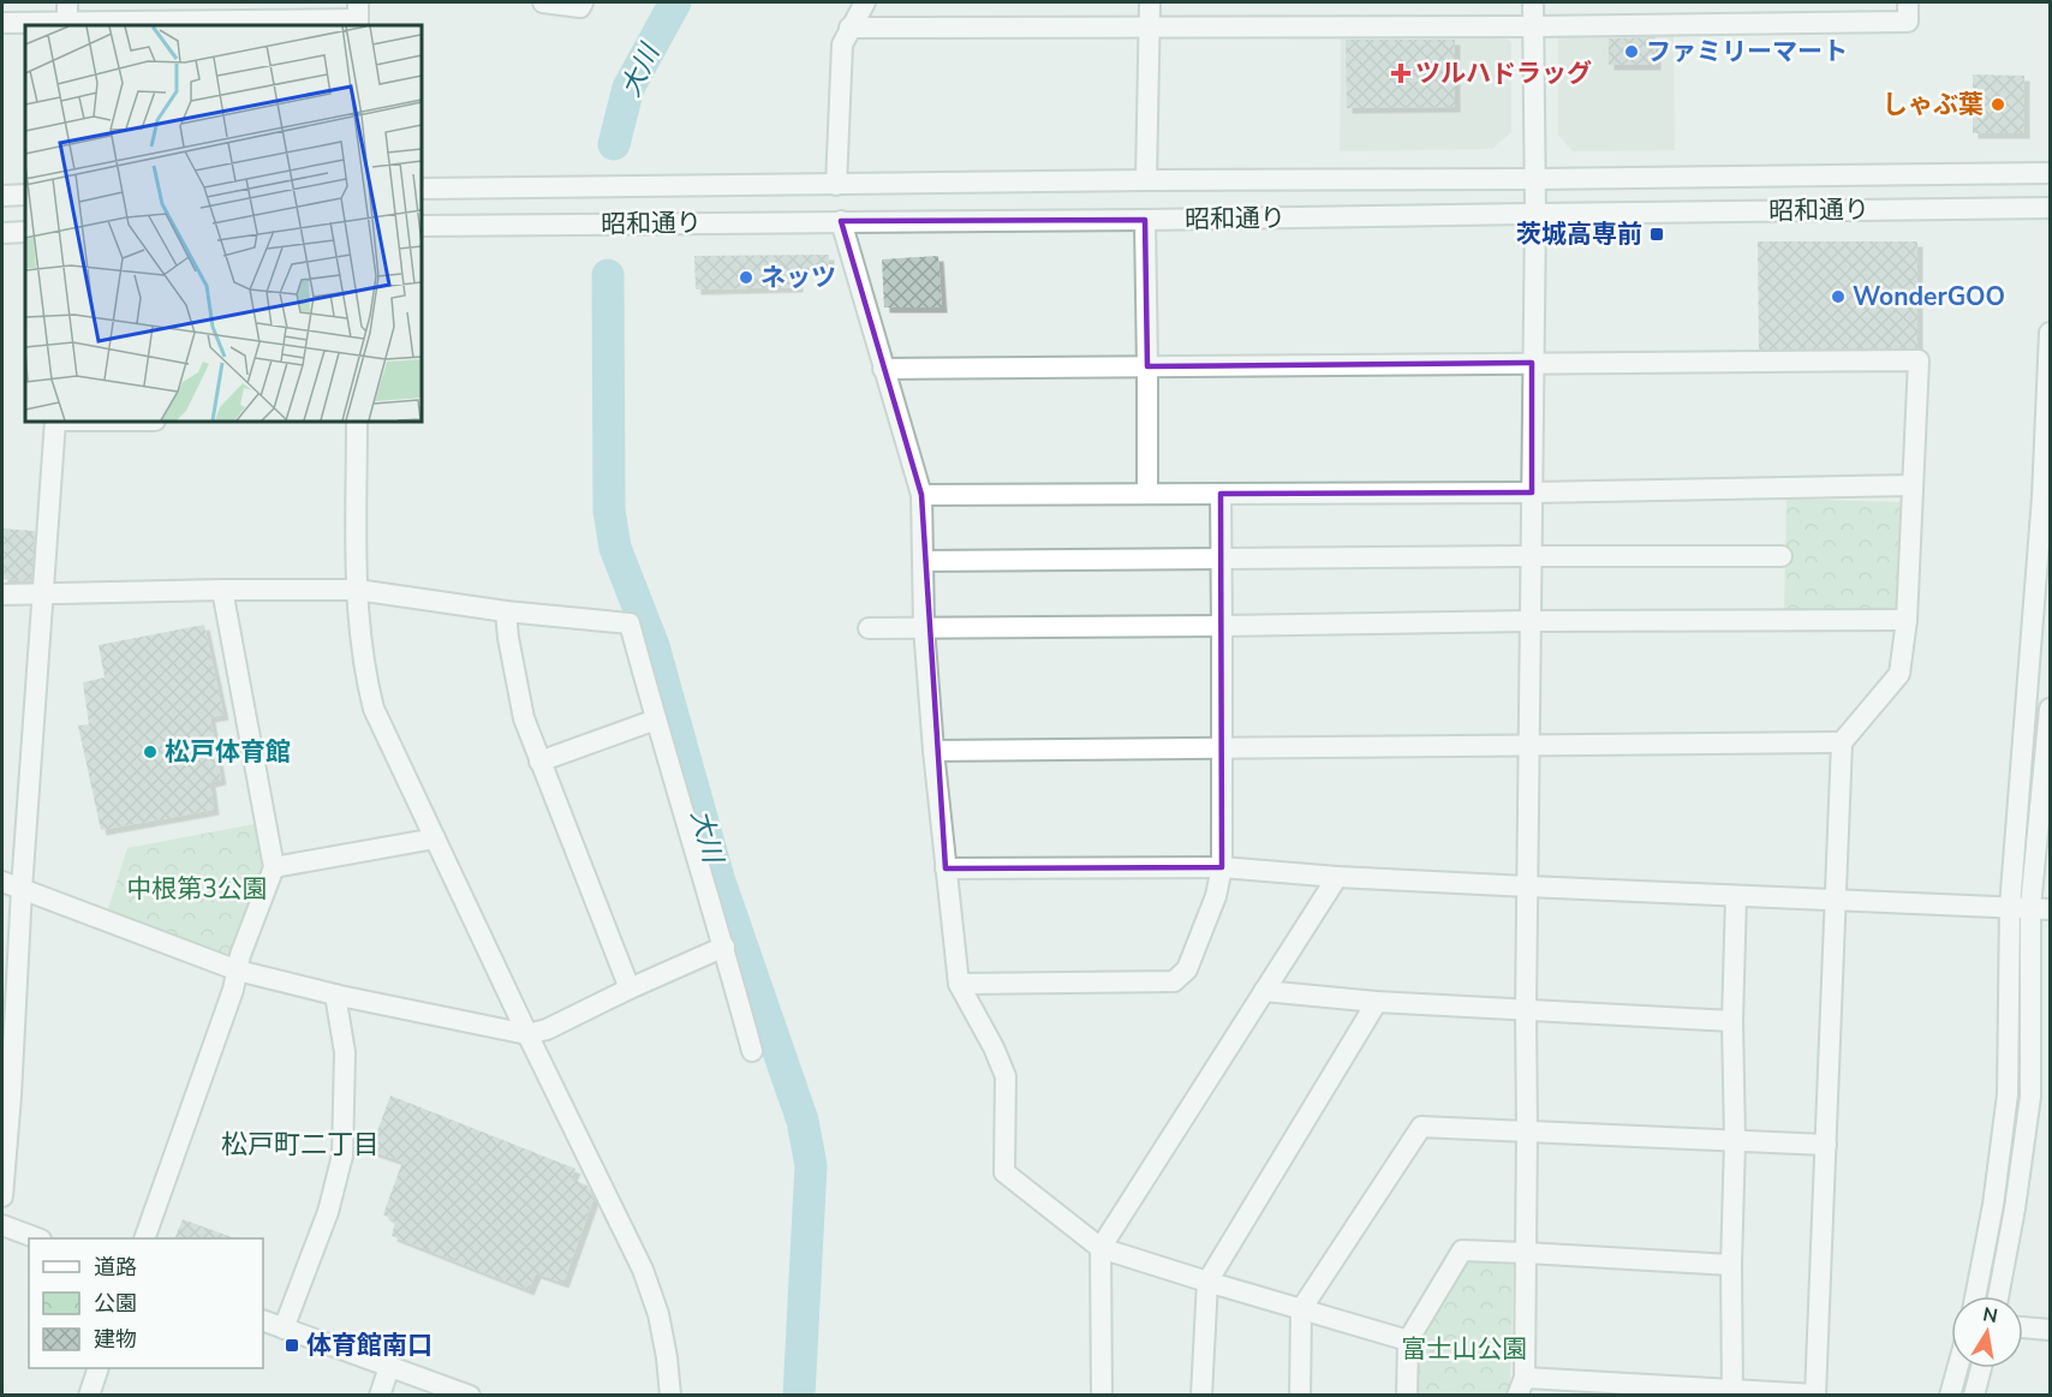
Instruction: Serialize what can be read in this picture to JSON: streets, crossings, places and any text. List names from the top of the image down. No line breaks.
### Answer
{"streets":{"street":["昭和通り"]},"districts":["松戸町二丁目"],"water":["大川"],"parks":["中根第3公園","富士山公園"],"places":{"other":["ファミリーマート","しゃぶ葉","ネッツ","WonderGOO","松戸体育館"],"health":["ツルハドラッグ"],"transit":["茨城高専前","体育館南口"]},"legend":["道路","公園","建物"],"north":"top"}
